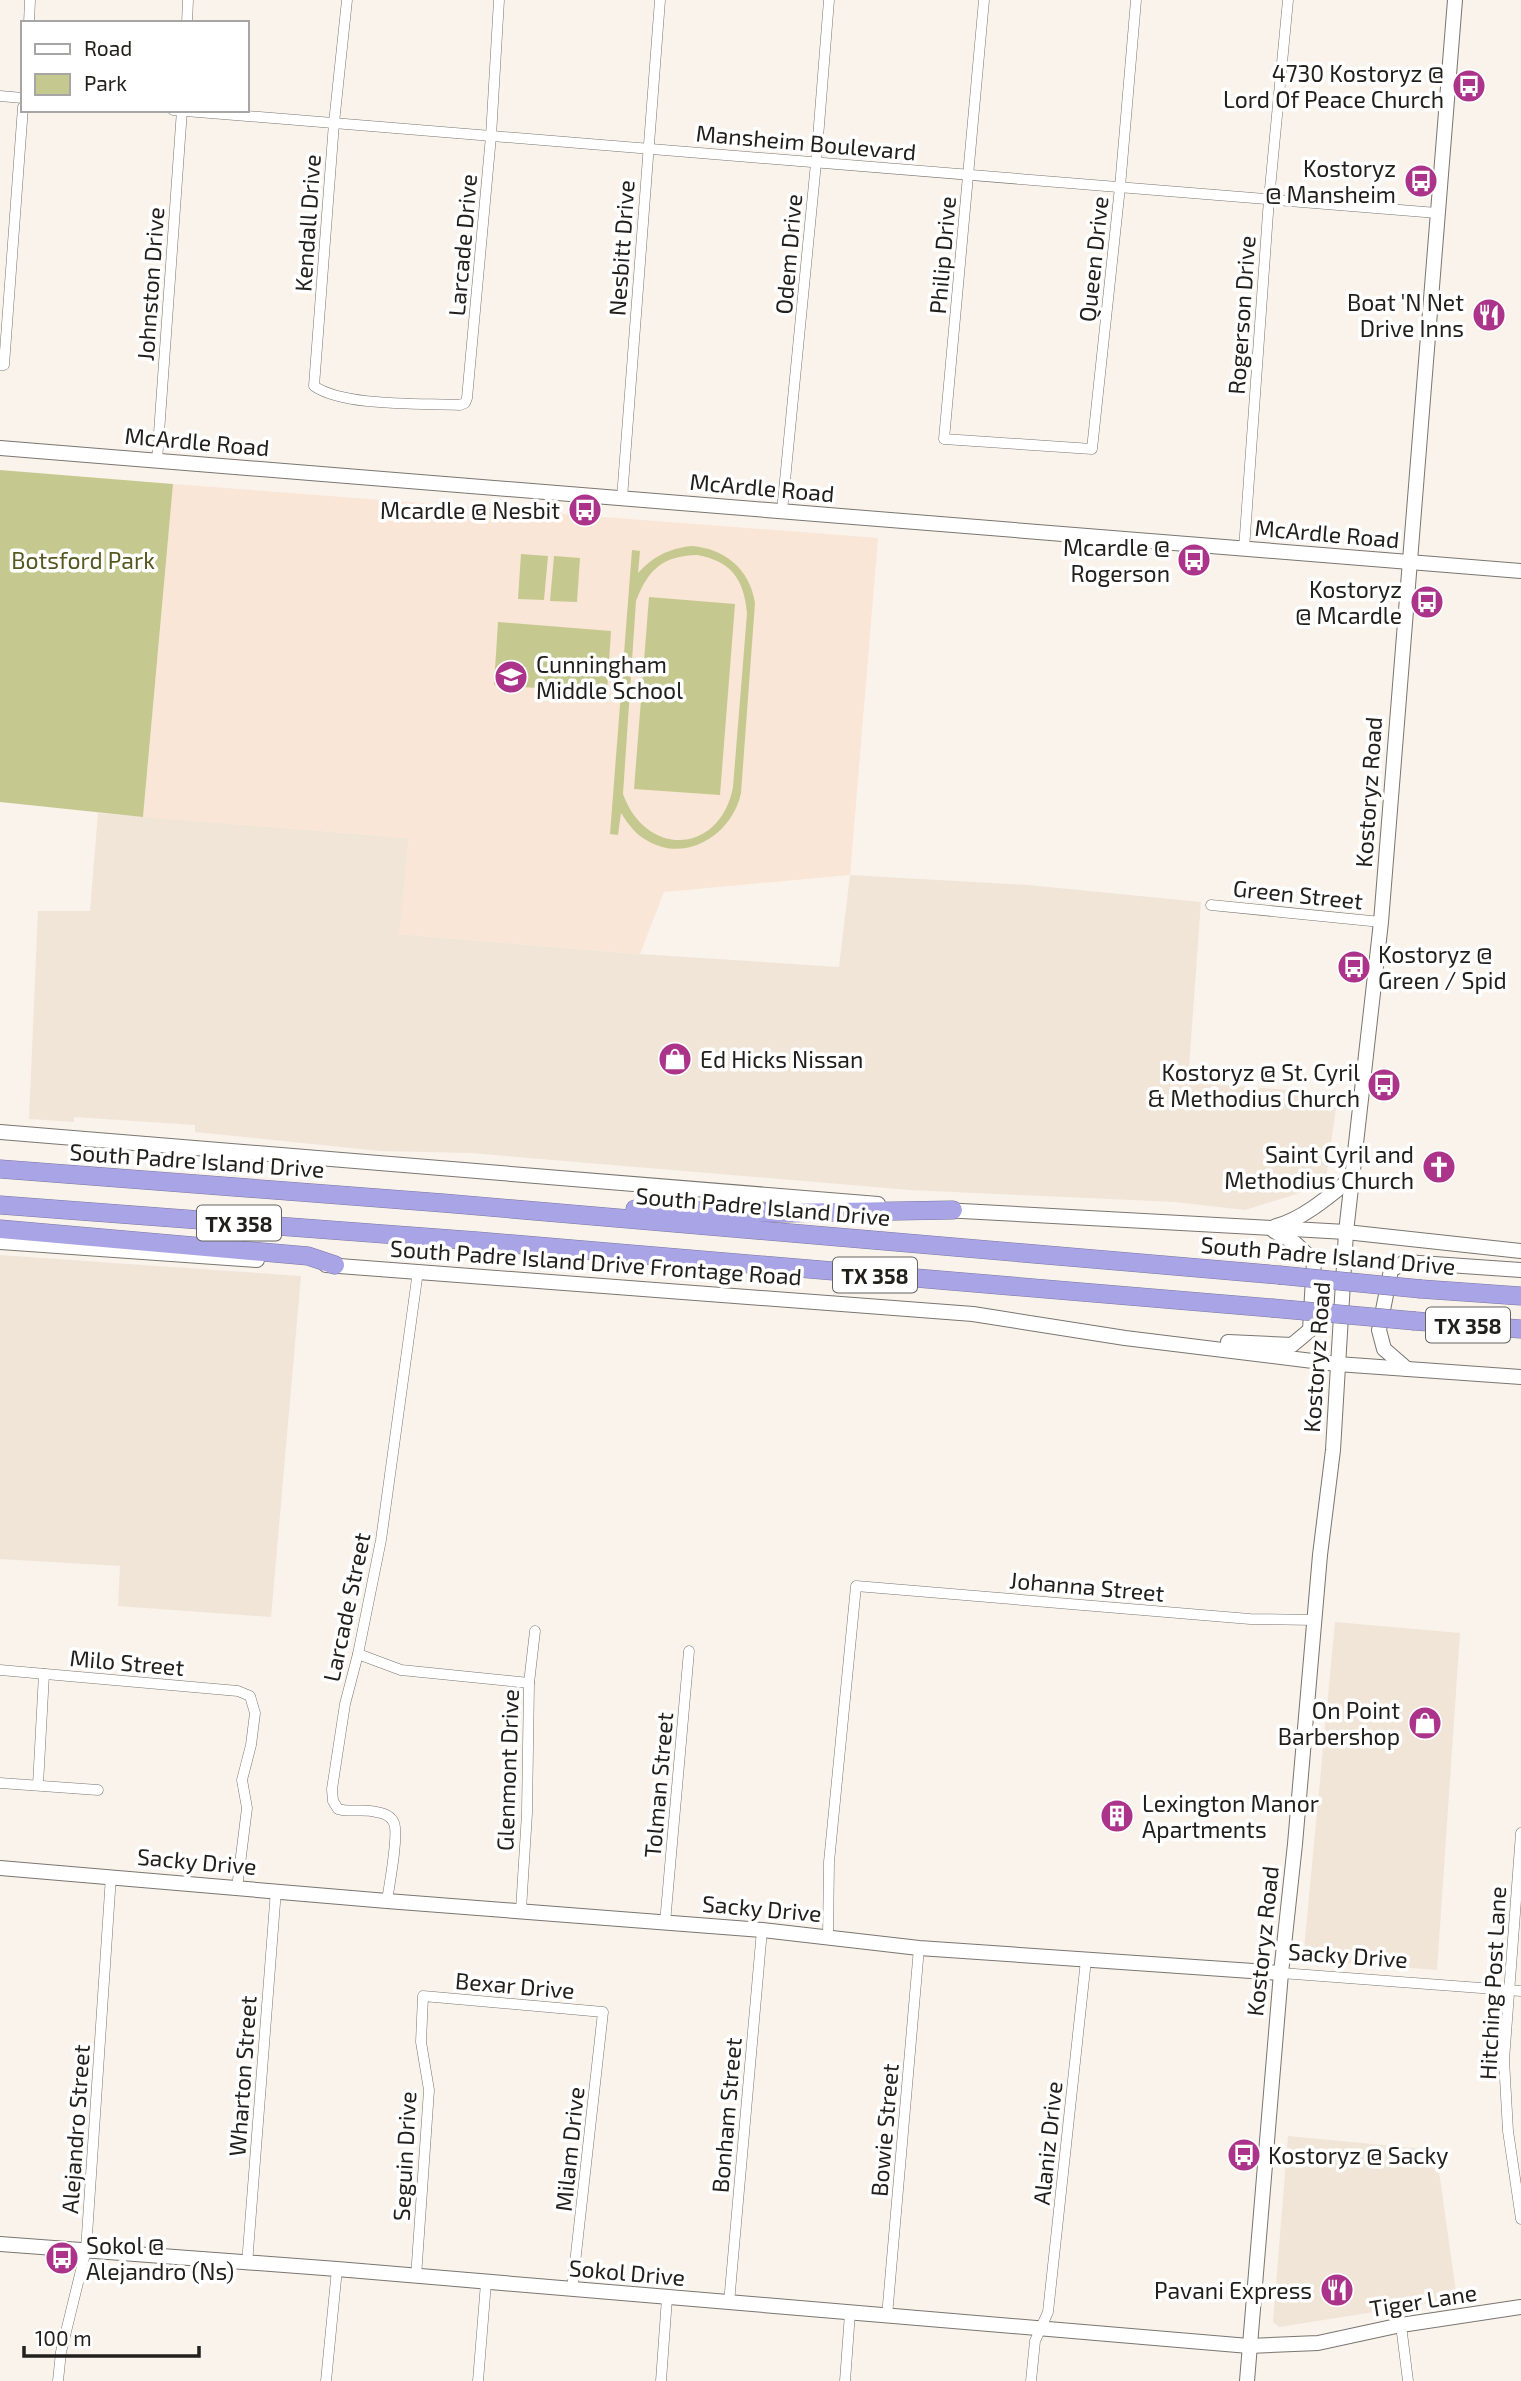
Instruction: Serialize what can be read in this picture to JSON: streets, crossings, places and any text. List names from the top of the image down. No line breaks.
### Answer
{"streets":{"highway":["South Padre Island Drive","TX 358"],"main road":["McArdle Road","Kostoryz Road","South Padre Island Drive Frontage Road","Sacky Drive","Sokol Drive","Tiger Lane"],"street":["Mansheim Boulevard","Kendall Drive","Larcade Drive","Nesbitt Drive","Odem Drive","Philip Drive","Queen Drive","Johnston Drive","Rogerson Drive","Green Street","Johanna Street","Larcade Street","Milo Street","Glenmont Drive","Tolman Street","Hitching Post Lane","Bexar Drive","Wharton Street","Bonham Street","Alejandro Street","Bowie Street","Alaniz Drive","Milam Drive","Seguin Drive"]},"crossings":[["Mansheim Boulevard","Kendall Drive"],["Mansheim Boulevard","Larcade Drive"],["Mansheim Boulevard","Nesbitt Drive"],["Mansheim Boulevard","Odem Drive"],["Mansheim Boulevard","Philip Drive"],["Mansheim Boulevard","Queen Drive"],["Mansheim Boulevard","Rogerson Drive"],["Mansheim Boulevard","Kostoryz Road"],["Kendall Drive","Larcade Drive"],["Nesbitt Drive","McArdle Road"],["Odem Drive","McArdle Road"],["Philip Drive","Queen Drive"],["Johnston Drive","McArdle Road"],["Rogerson Drive","McArdle Road"],["McArdle Road","Kostoryz Road"],["Kostoryz Road","Green Street"],["Kostoryz Road","South Padre Island Drive Frontage Road"],["Kostoryz Road","Johanna Street"],["Kostoryz Road","Sacky Drive"],["Kostoryz Road","Sokol Drive"],["Kostoryz Road","Tiger Lane"],["South Padre Island Drive Frontage Road","Larcade Street"],["Johanna Street","Sacky Drive"],["Larcade Street","Sacky Drive"],["Milo Street","Sacky Drive"],["Glenmont Drive","Sacky Drive"],["Tolman Street","Sacky Drive"],["Sacky Drive","Hitching Post Lane"],["Sacky Drive","Wharton Street"],["Sacky Drive","Bonham Street"],["Sacky Drive","Alejandro Street"],["Sacky Drive","Bowie Street"],["Sacky Drive","Alaniz Drive"],["Bexar Drive","Milam Drive"],["Bexar Drive","Seguin Drive"],["Wharton Street","Sokol Drive"],["Bonham Street","Sokol Drive"],["Alejandro Street","Sokol Drive"],["Bowie Street","Sokol Drive"],["Alaniz Drive","Sokol Drive"],["Milam Drive","Sokol Drive"],["Seguin Drive","Sokol Drive"],["Sokol Drive","Tiger Lane"]],"parks":["Botsford Park"],"places":{"bus stop":["4730 Kostoryz @ Lord Of Peace Church","Kostoryz @ Mansheim","Mcardle @ Nesbit","Mcardle @ Rogerson","Kostoryz @ Mcardle","Kostoryz @ Green / Spid","Kostoryz @ St. Cyril & Methodius Church","Kostoryz @ Sacky","Sokol @ Alejandro (Ns)"],"restaurant":["Boat 'N Net Drive Inns","Pavani Express"],"school or university":["Cunningham Middle School"],"shop":["Ed Hicks Nissan","On Point Barbershop"],"church":["Saint Cyril and Methodius Church"],"building":["Lexington Manor Apartments"]},"legend":["Road","Park"],"scale_bar":"100 m"}
